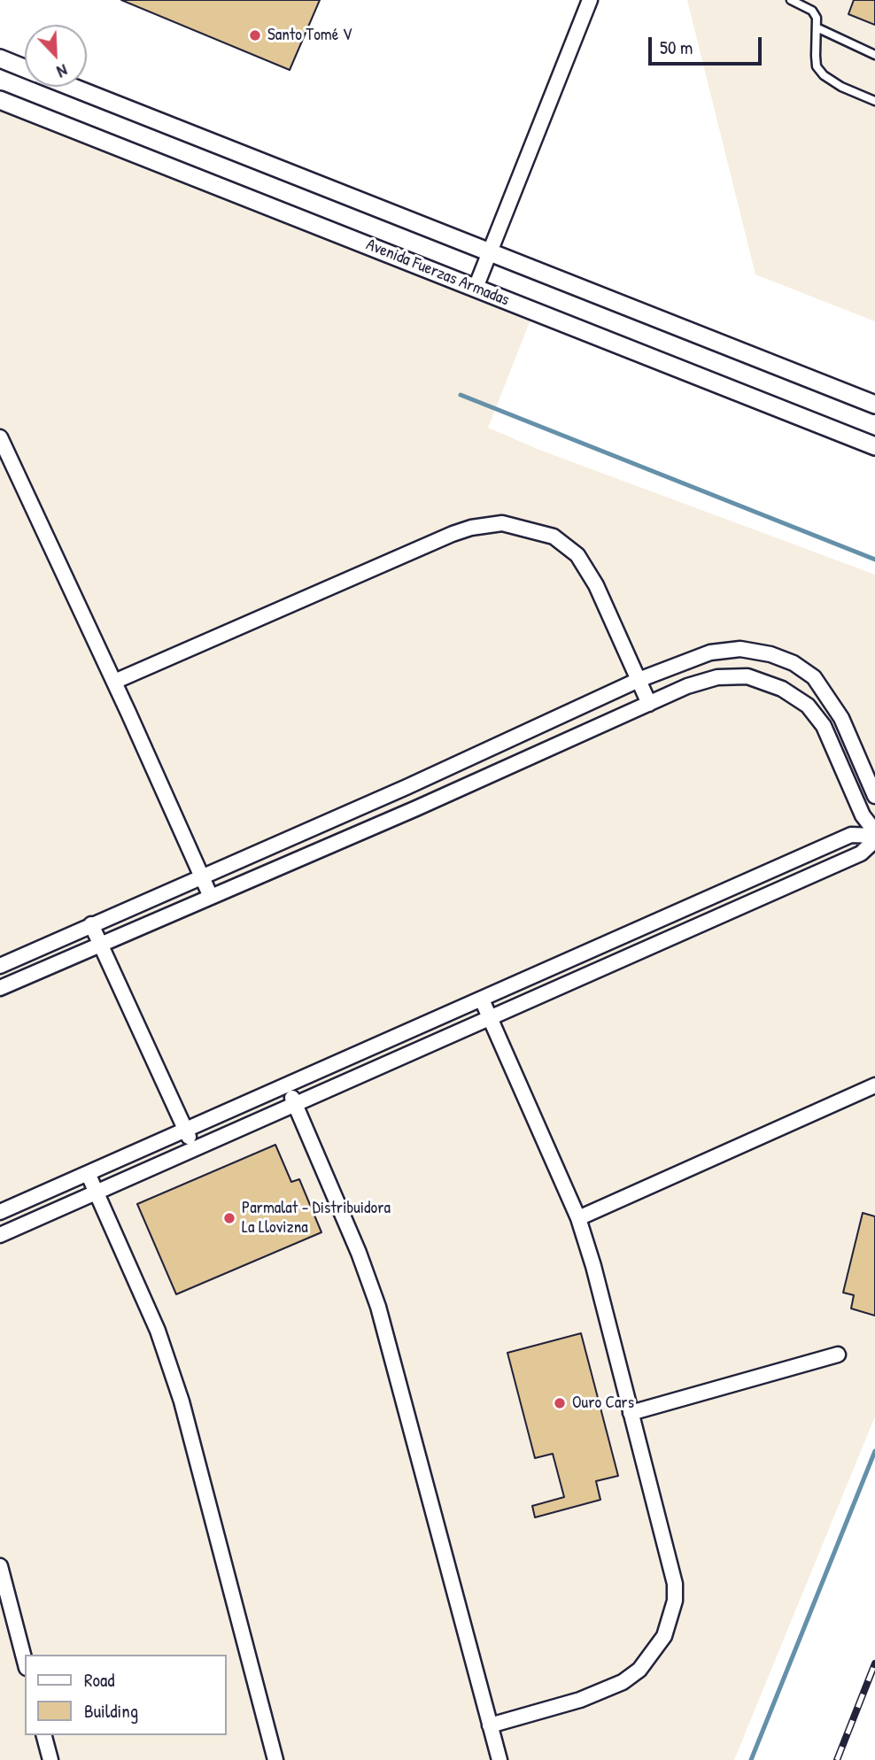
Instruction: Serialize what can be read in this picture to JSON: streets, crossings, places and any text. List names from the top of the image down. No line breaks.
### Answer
{"streets":{"street":["Avenida Fuerzas Armadas"]},"places":["Santo Tomé V","Parmalat - Distribuidora La Llovizna","Ouro Cars"],"legend":["Road","Building"],"scale_bar":"50 m","north":"bottom right"}
